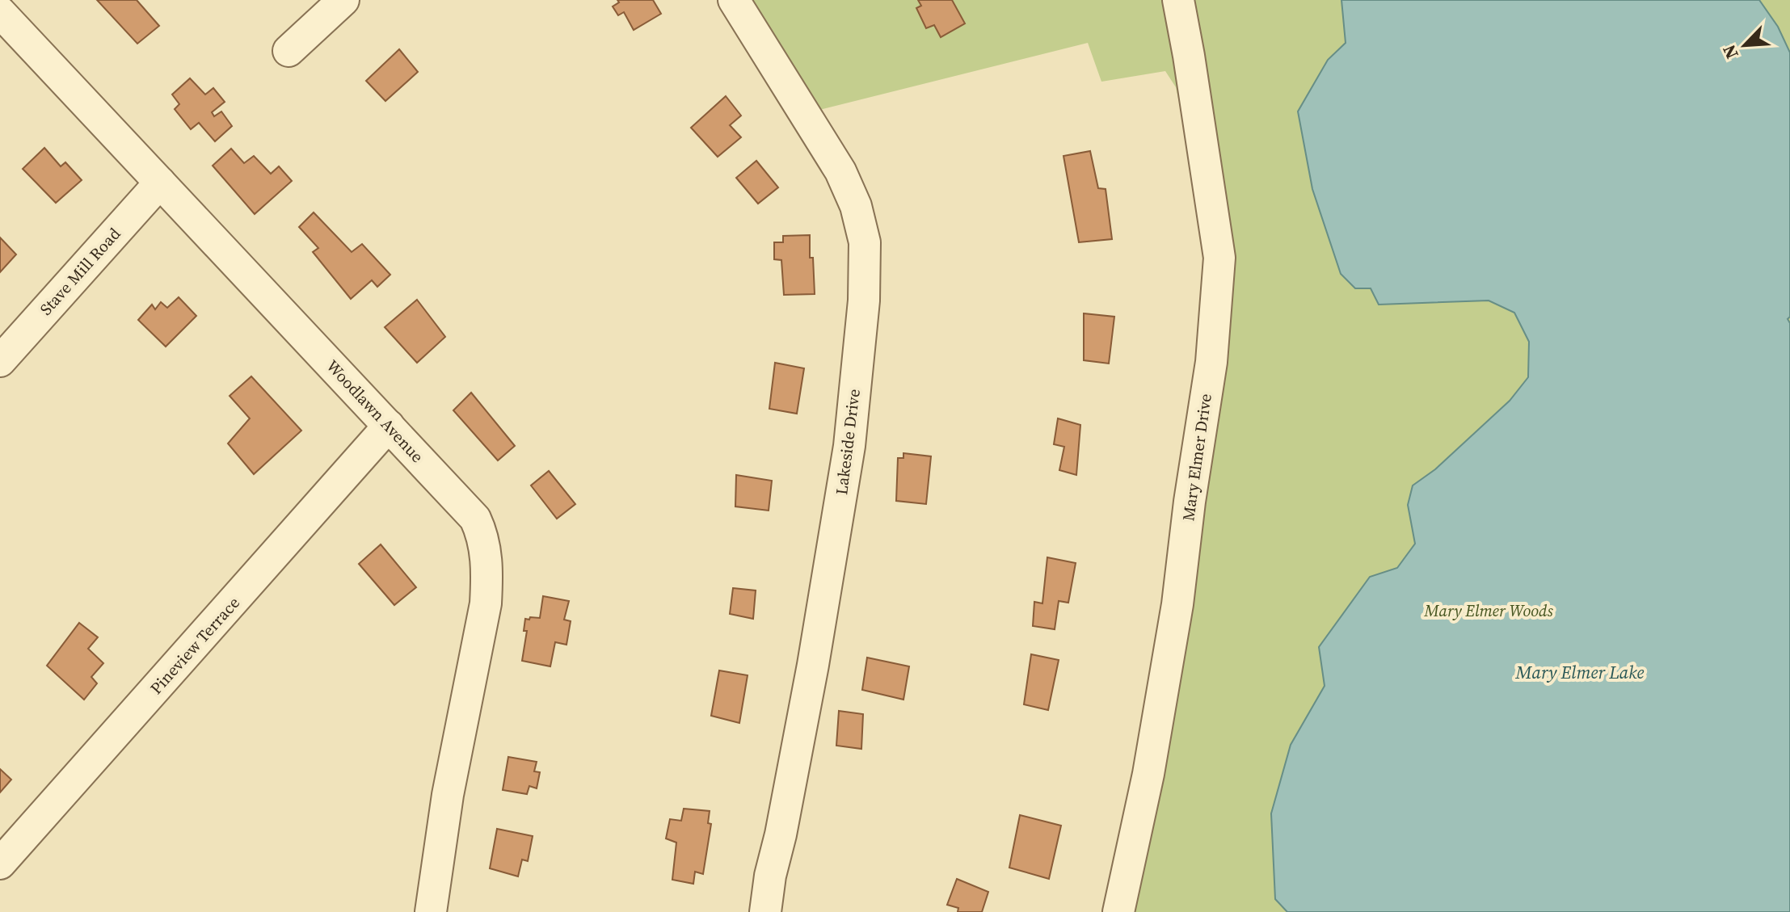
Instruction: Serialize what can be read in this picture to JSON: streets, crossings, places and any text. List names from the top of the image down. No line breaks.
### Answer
{"streets":{"street":["Stave Mill Road","Woodlawn Avenue","Lakeside Drive","Mary Elmer Drive","Pineview Terrace"]},"crossings":[["Stave Mill Road","Woodlawn Avenue"],["Woodlawn Avenue","Pineview Terrace"]],"water":["Mary Elmer Lake"],"parks":["Mary Elmer Woods"],"north":"bottom left"}
